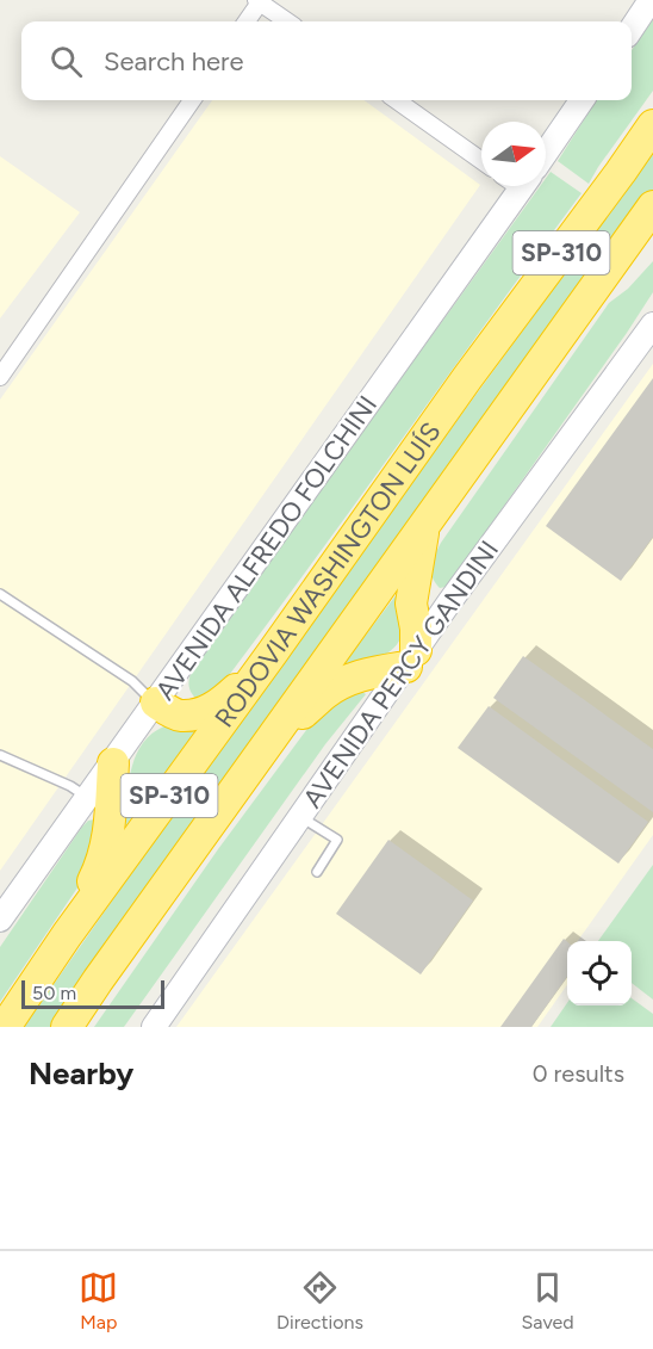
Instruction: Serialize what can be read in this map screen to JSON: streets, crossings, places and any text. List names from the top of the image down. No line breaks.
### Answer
{"streets":{"highway":["SP-310","RODOVIA WASHINGTON LUÍS"],"main road":["AVENIDA ALFREDO FOLCHINI","AVENIDA PERCY GANDINI"]},"scale_bar":"50 m","north":"right","page":{"search":"Search here","scale":"50 m","heading":["Nearby","0 results"],"nav":["Map","Directions","Saved"]}}
